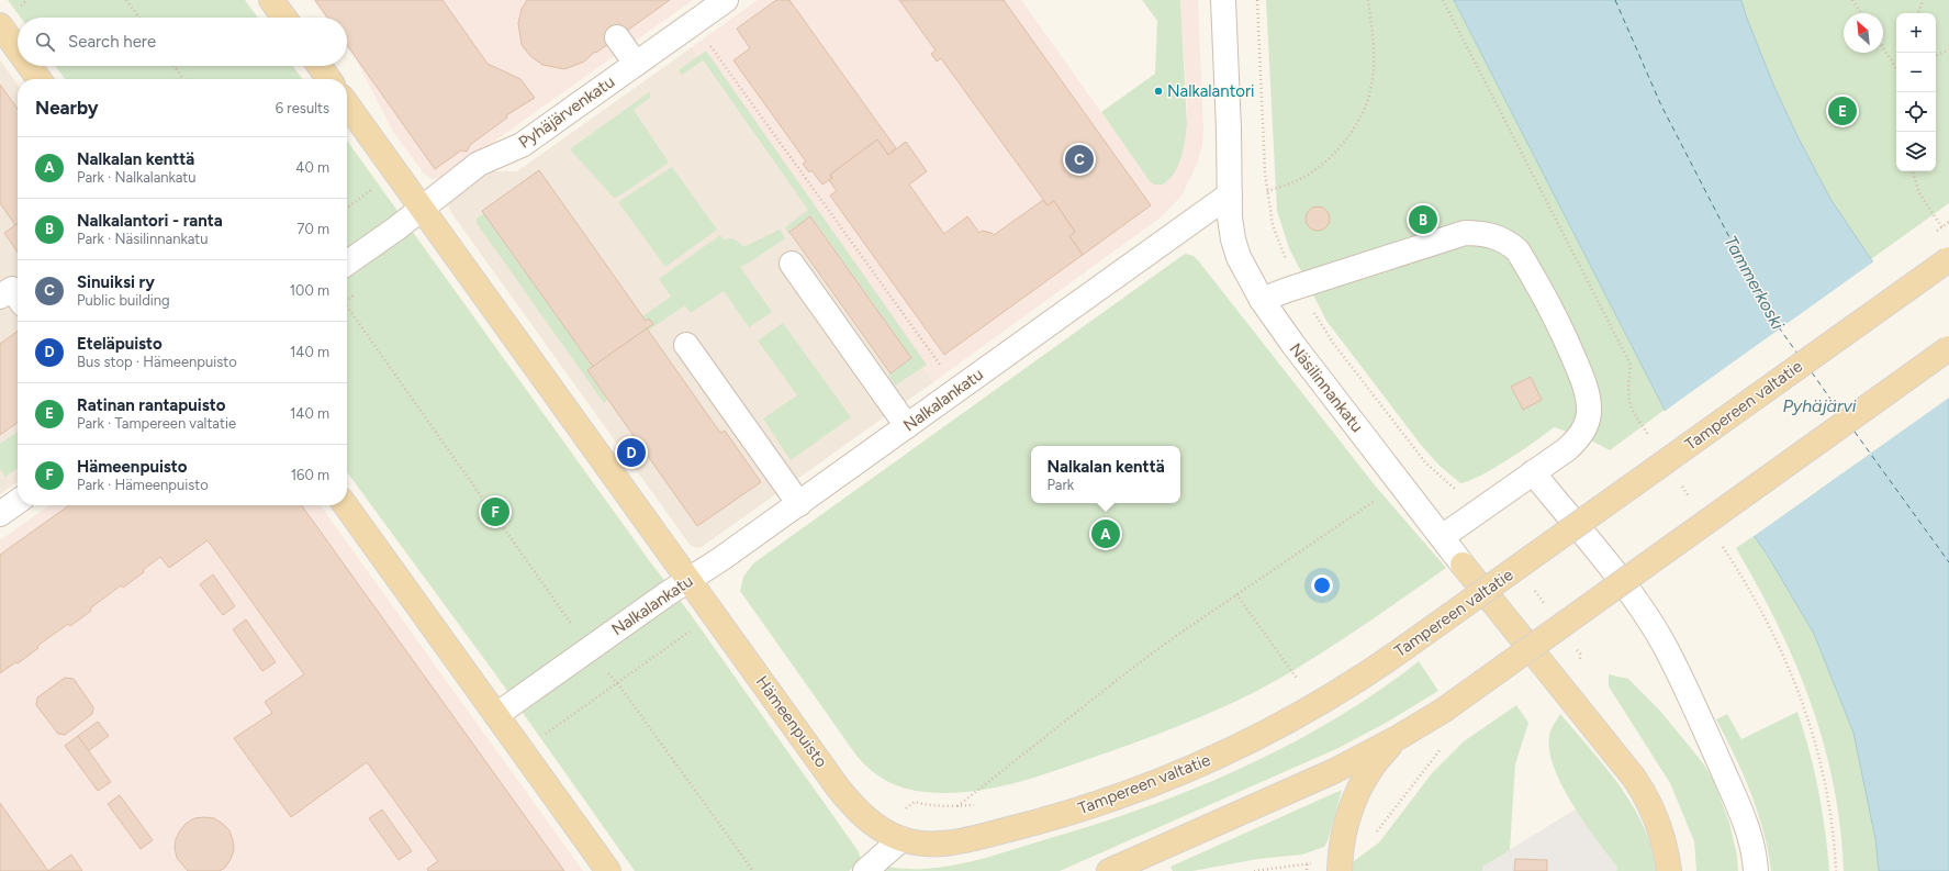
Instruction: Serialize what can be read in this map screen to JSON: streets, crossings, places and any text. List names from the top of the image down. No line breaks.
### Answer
{"streets":{"main road":["Tampereen valtatie","Hämeenpuisto"],"street":["Pyhäjärvenkatu","Näsilinnankatu","Nalkalankatu"]},"crossings":[["Pyhäjärvenkatu","Hämeenpuisto"],["Näsilinnankatu","Nalkalankatu"],["Nalkalankatu","Hämeenpuisto"],["Tampereen valtatie","Hämeenpuisto"]],"water":["Tammerkoski","Pyhäjärvi"],"places":["Nalkalantori"],"north":"top left","page":{"map_buttons":["+","−"],"search":"Search here","heading":["Nearby","6 results"],"pins":["E","C","B","D","F","A"],"list":[{"mark":"A","name":"Nalkalan kenttä","note":"Park · Nalkalankatu","value":"40 m"},{"mark":"B","name":"Nalkalantori - ranta","note":"Park · Näsilinnankatu","value":"70 m"},{"mark":"C","name":"Sinuiksi ry","note":"Public building","value":"100 m"},{"mark":"D","name":"Eteläpuisto","note":"Bus stop · Hämeenpuisto","value":"140 m"},{"mark":"E","name":"Ratinan rantapuisto","note":"Park · Tampereen valtatie","value":"140 m"},{"mark":"F","name":"Hämeenpuisto","note":"Park · Hämeenpuisto","value":"160 m"}],"popup":["Nalkalan kenttä","Park"]}}
